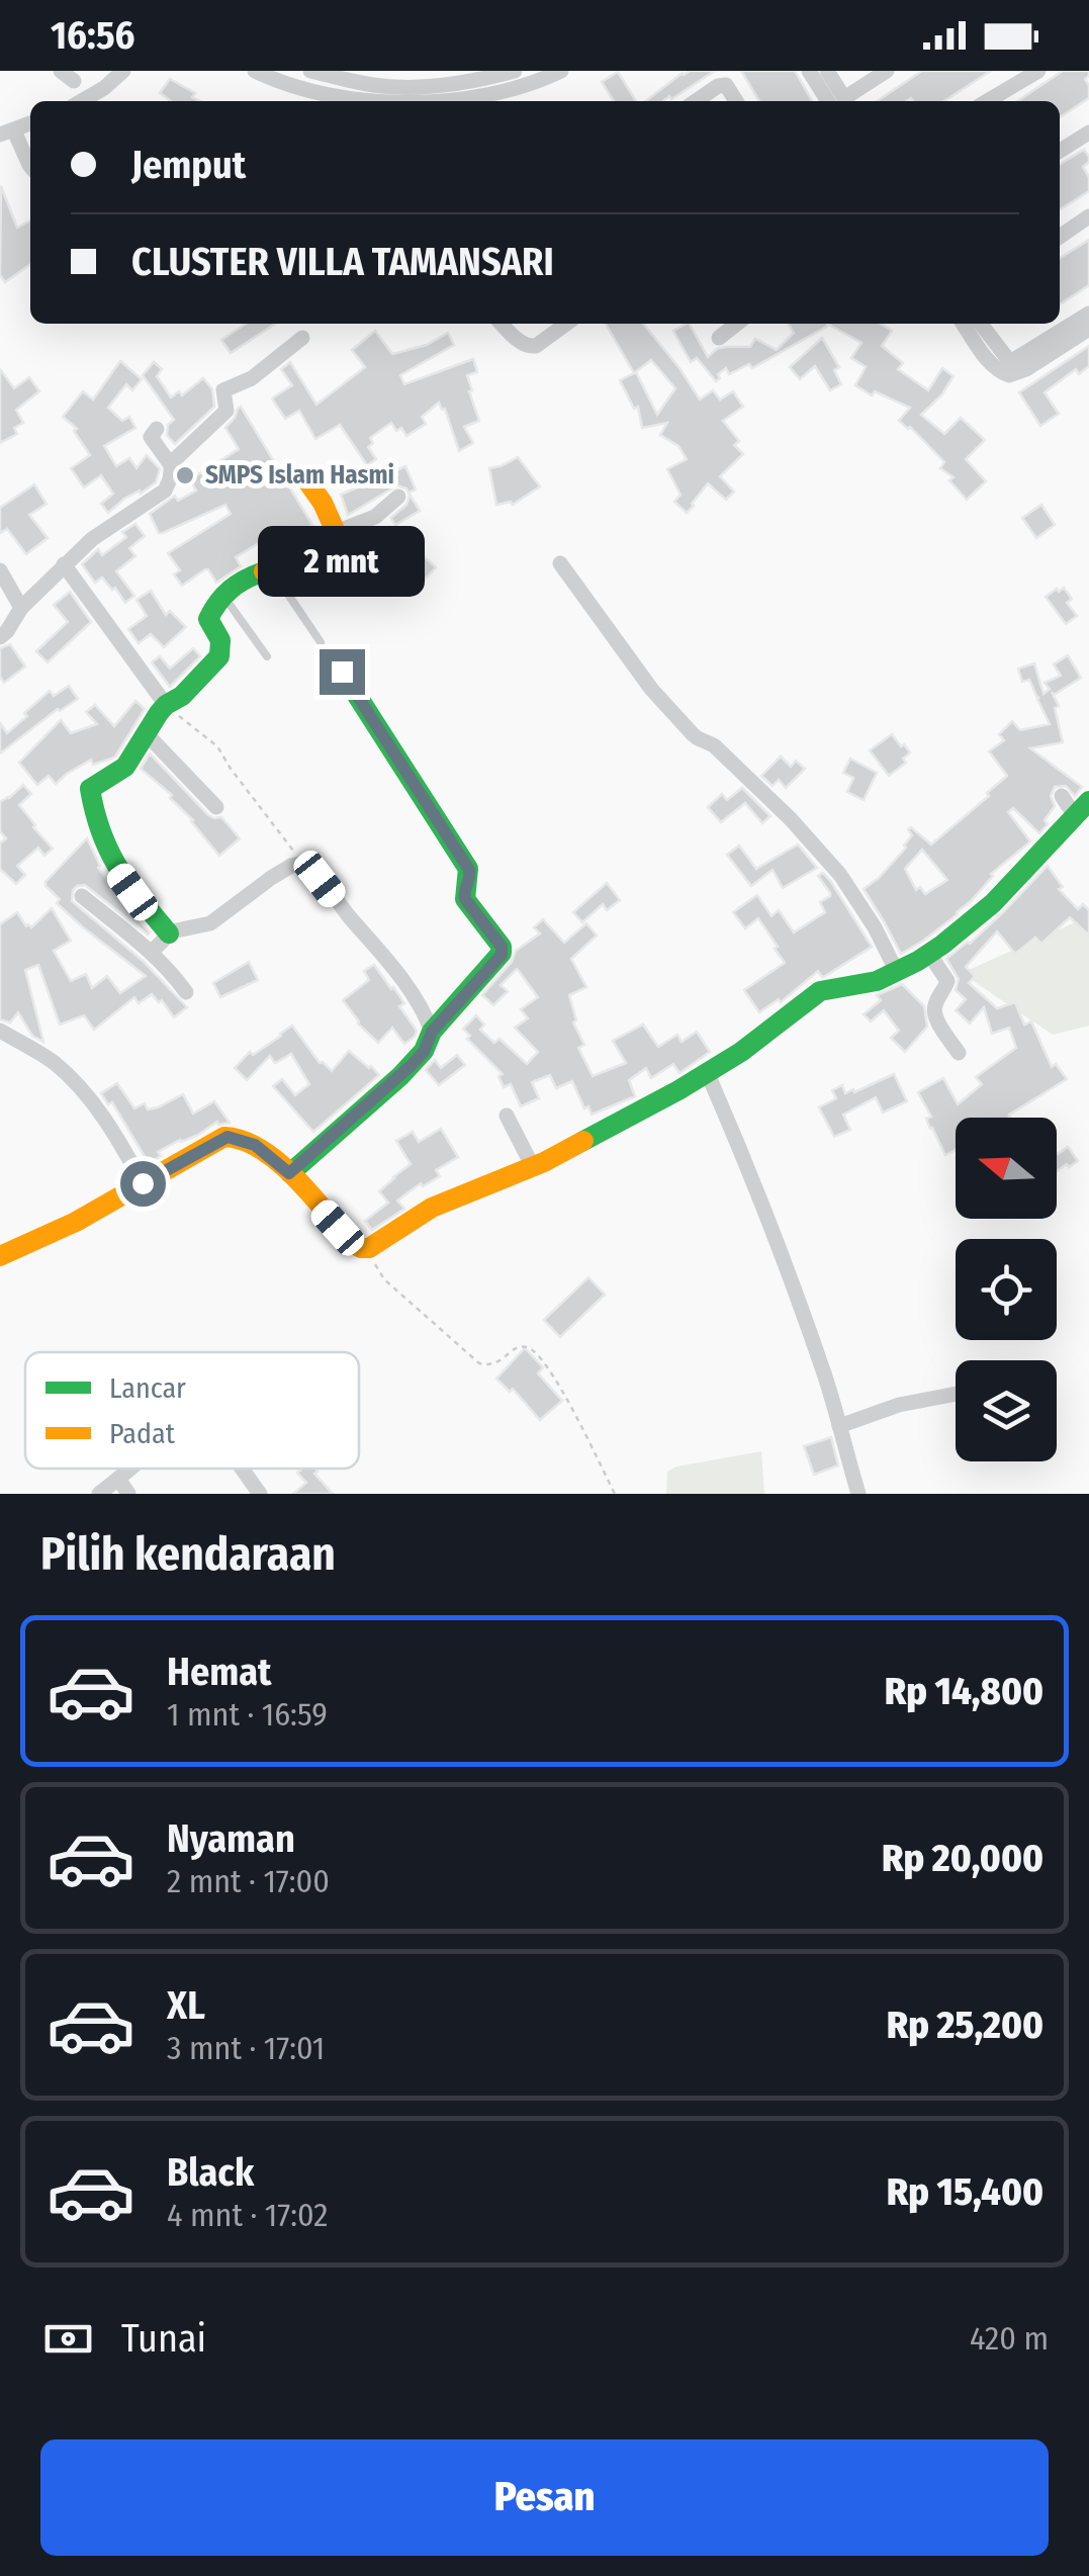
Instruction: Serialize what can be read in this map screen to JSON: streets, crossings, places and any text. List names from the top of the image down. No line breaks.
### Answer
{"places":["SMPS Islam Hasmi"],"legend":["Lancar","Padat"],"north":"left","page":{"status":"16:56","banner":["Jemput","CLUSTER VILLA TAMANSARI"],"bubble":"2 mnt","heading":"Pilih kendaraan","list":[{"name":"Hemat","note":"1 mnt · 16:59","value":"Rp 14,800"},{"name":"Nyaman","note":"2 mnt · 17:00","value":"Rp 20,000"},{"name":"XL","note":"3 mnt · 17:01","value":"Rp 25,200"},{"name":"Black","note":"4 mnt · 17:02","value":"Rp 15,400"}],"pay":["Tunai","420 m"],"buttons":"Pesan"}}
